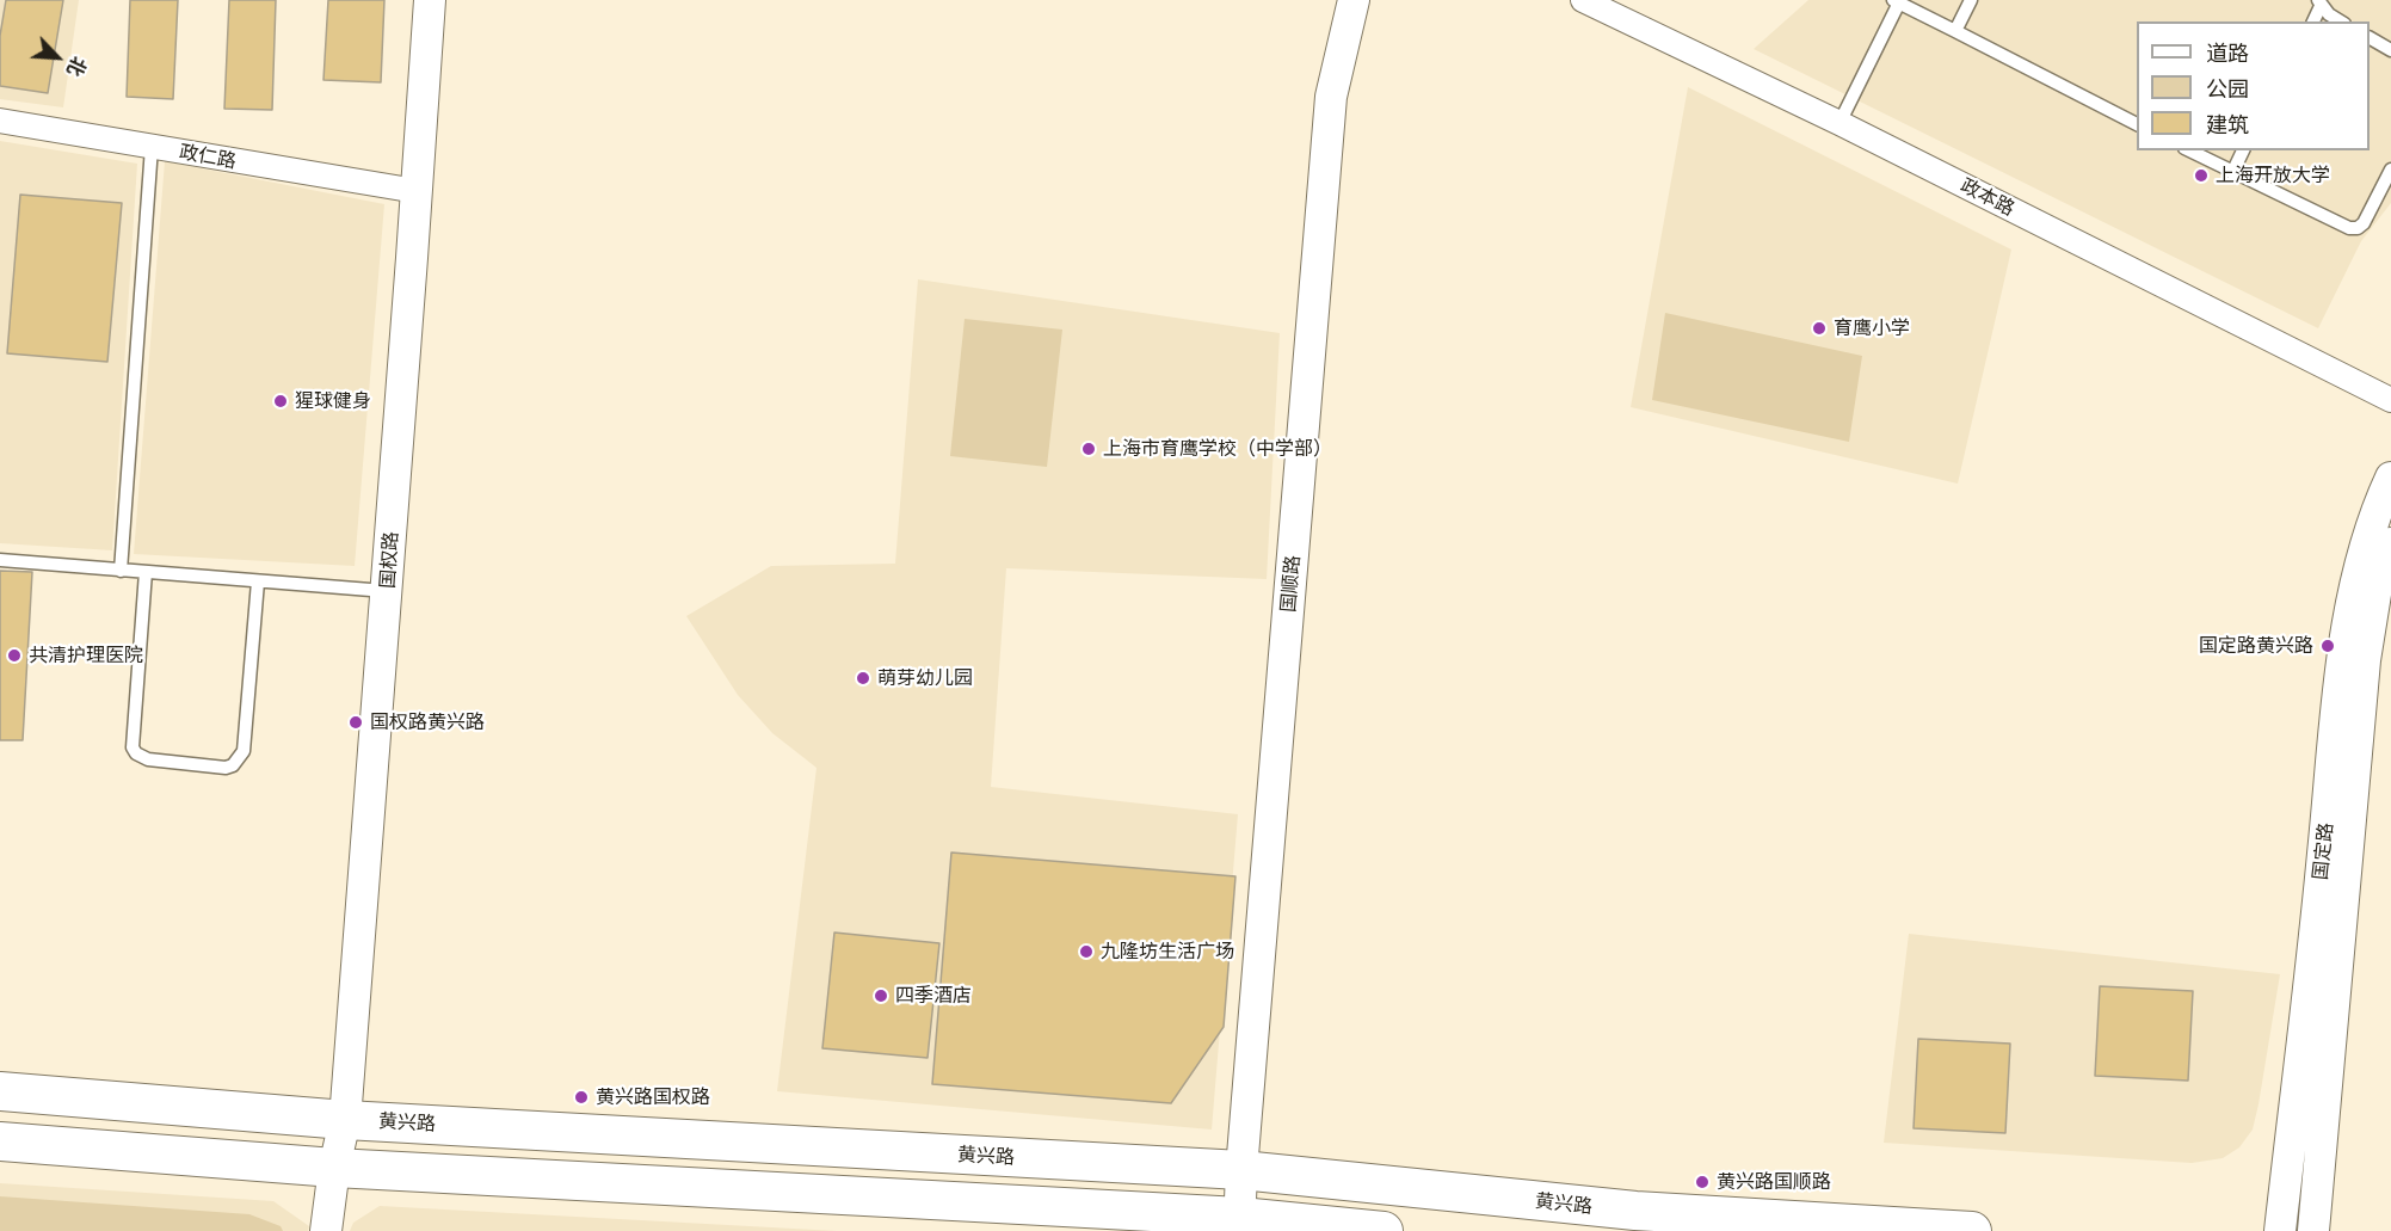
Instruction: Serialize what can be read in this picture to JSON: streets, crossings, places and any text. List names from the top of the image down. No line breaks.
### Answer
{"streets":{"main road":["黄兴路"],"street":["政仁路","政本路","国权路","国顺路","国定路"]},"crossings":[["政仁路","国权路"],["国权路","黄兴路"],["国顺路","黄兴路"]],"places":["上海开放大学","育鹰小学","猩球健身","上海市育鹰学校（中学部）","国定路黄兴路","共清护理医院","萌芽幼儿园","国权路黄兴路","九隆坊生活广场","四季酒店","黄兴路国权路","黄兴路国顺路"],"legend":["道路","公园","建筑"],"north":"bottom right"}
